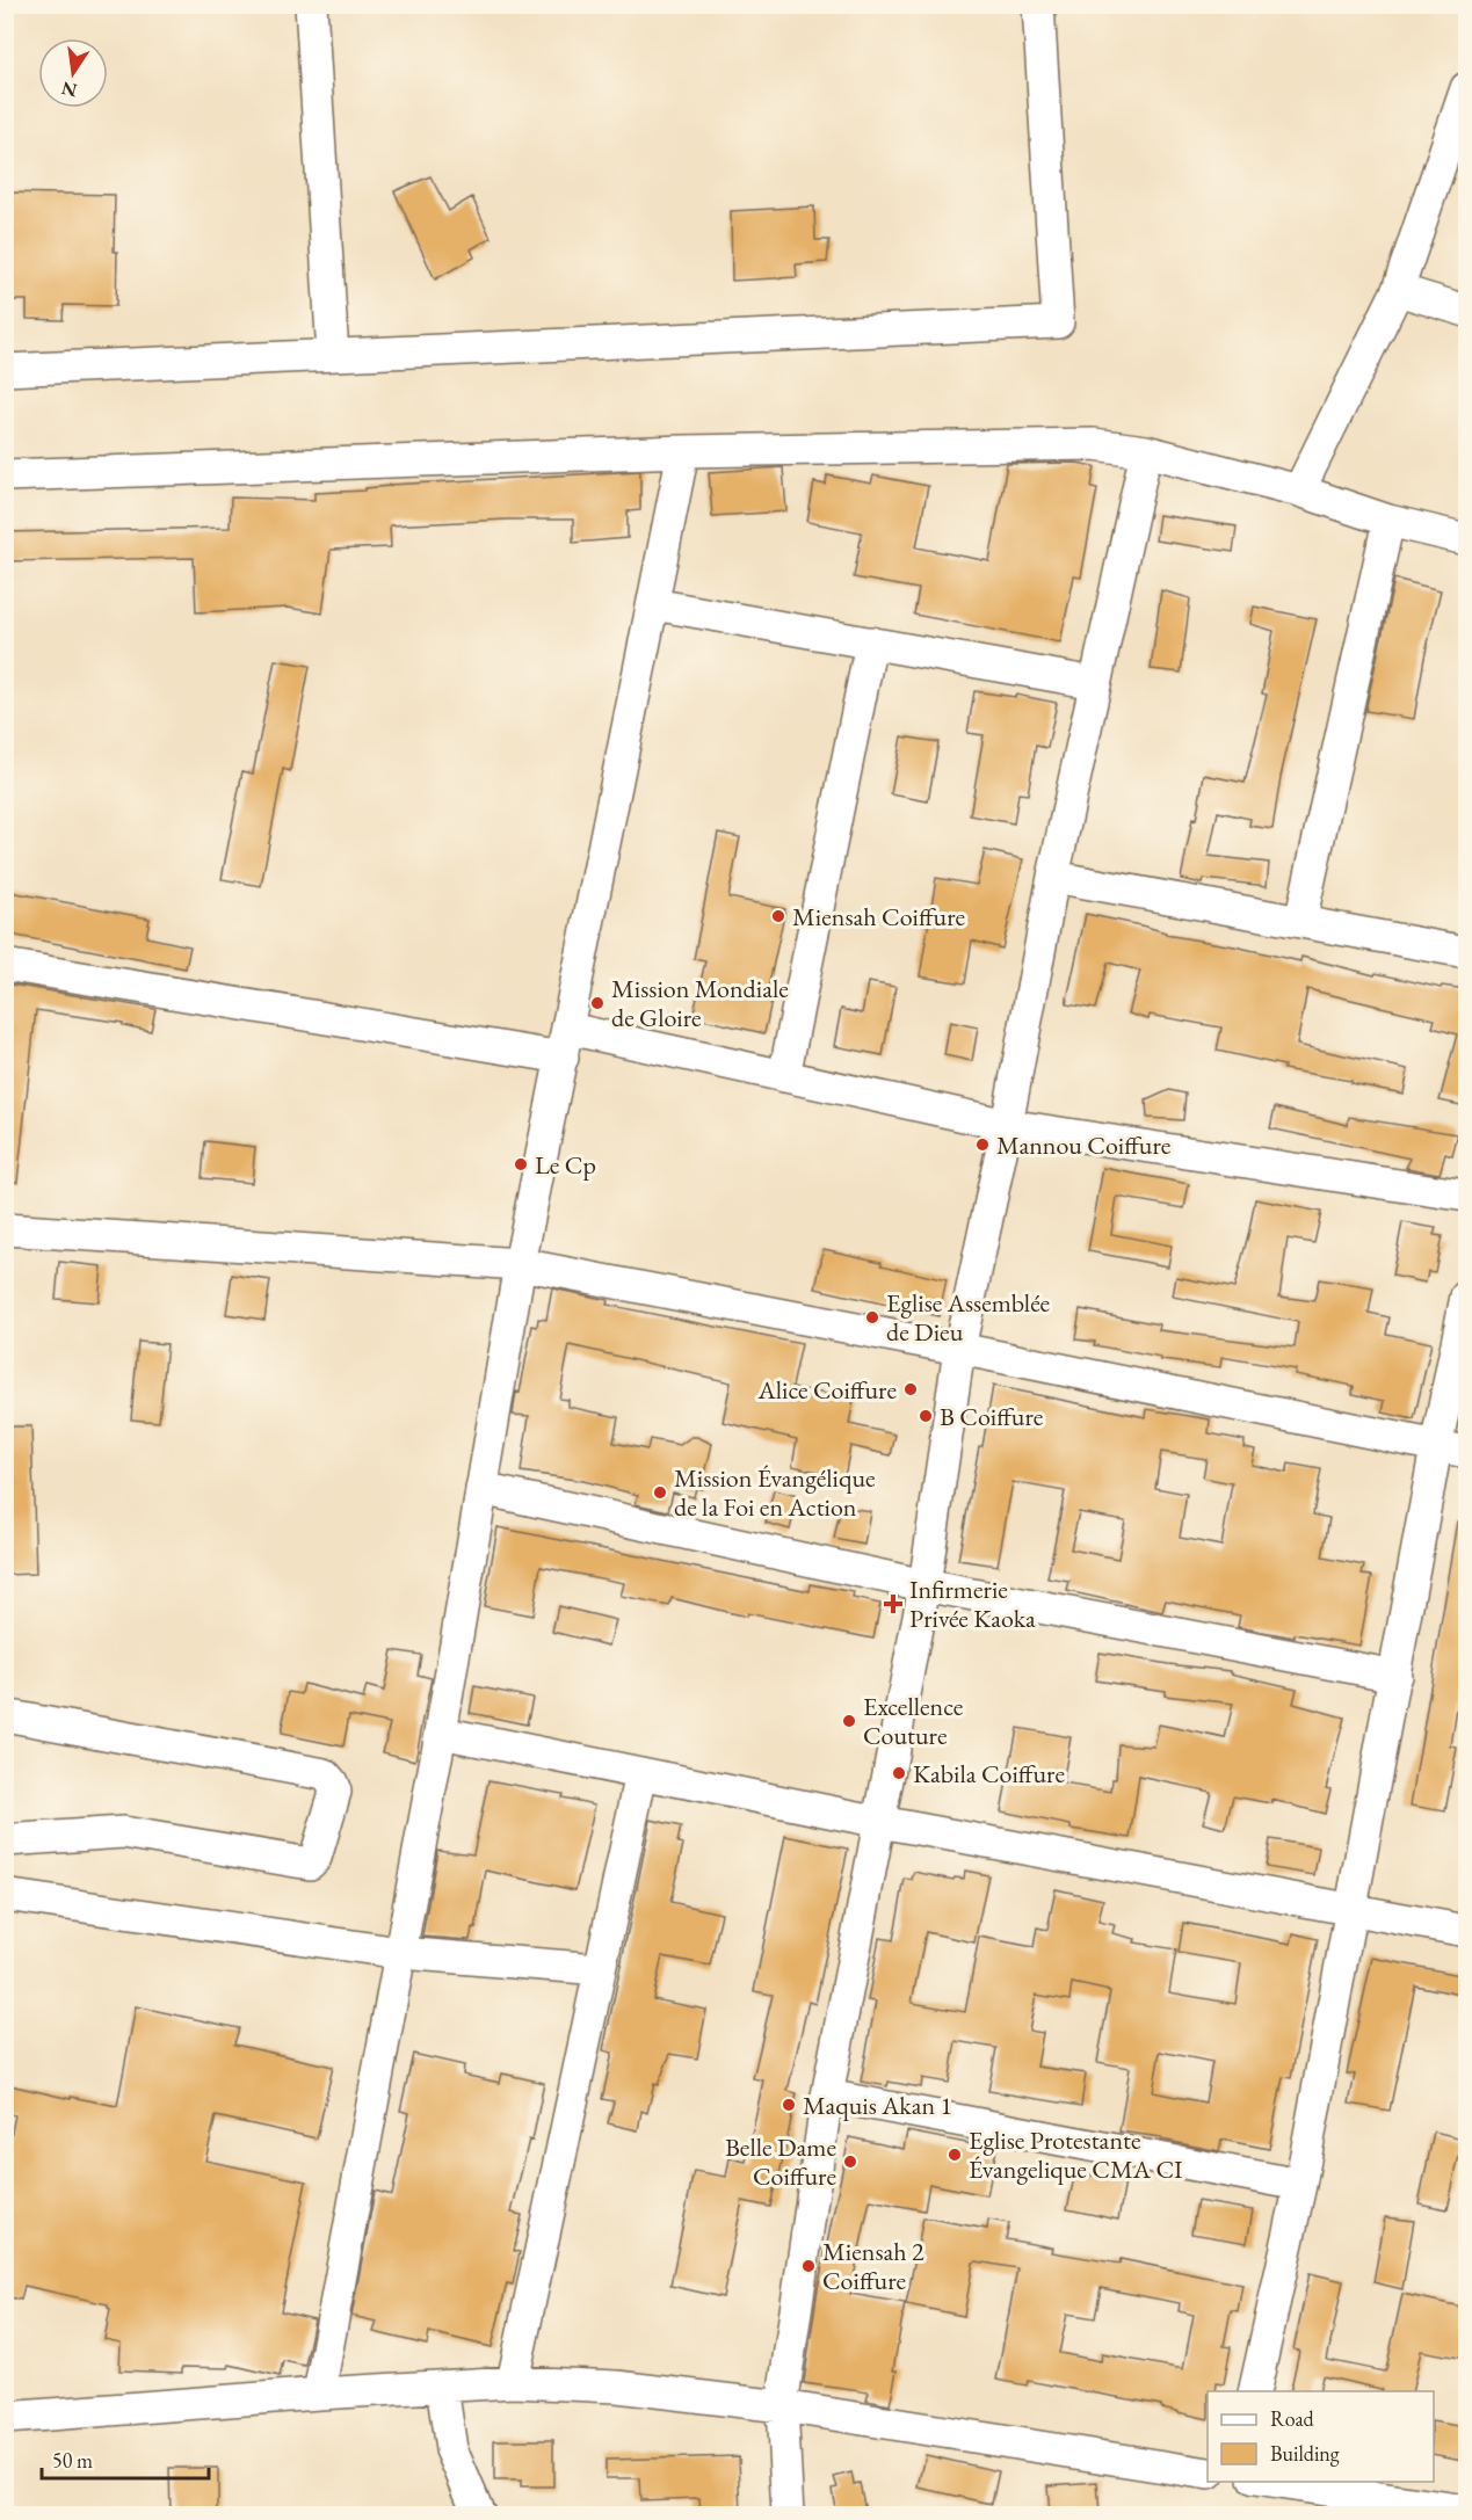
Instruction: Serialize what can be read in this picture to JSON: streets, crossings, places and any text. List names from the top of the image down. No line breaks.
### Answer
{"places":{"other":["Miensah Coiffure","Mission Mondiale de Gloire","Mannou Coiffure","Le Cp","Eglise Assemblée de Dieu","Alice Coiffure","B Coiffure","Mission Évangélique de la Foi en Action","Excellence Couture","Kabila Coiffure","Maquis Akan 1","Eglise Protestante Évangelique CMA CI","Belle Dame Coiffure","Miensah 2 Coiffure"],"health":["Infirmerie Privée Kaoka"]},"legend":["Road","Building"],"scale_bar":"50 m","north":"bottom"}
